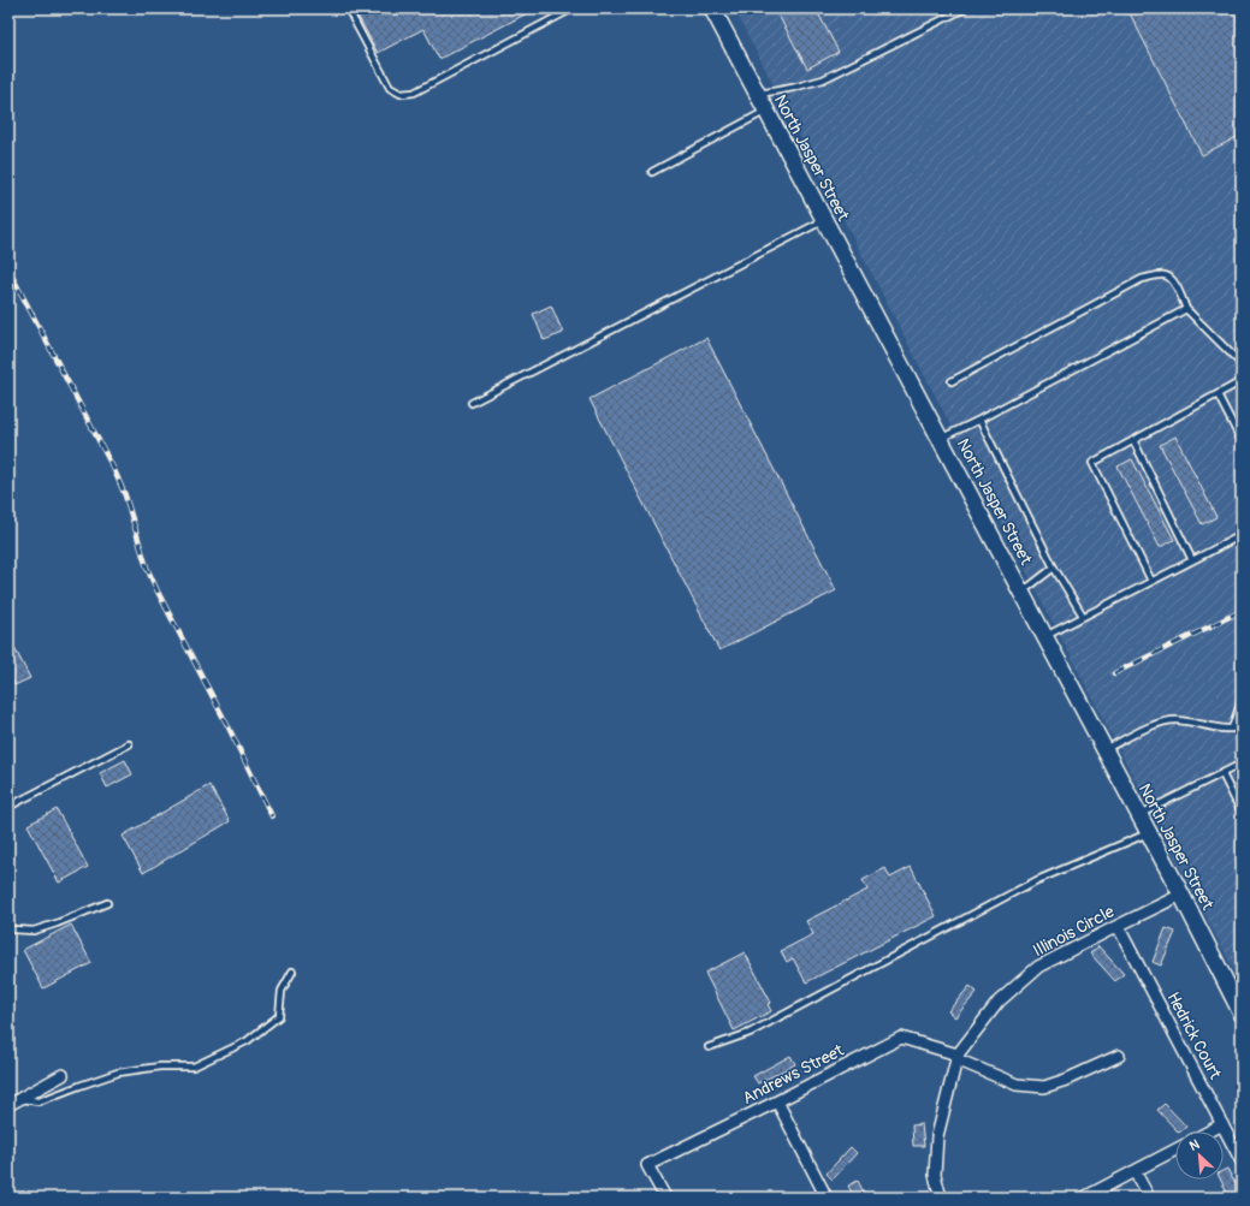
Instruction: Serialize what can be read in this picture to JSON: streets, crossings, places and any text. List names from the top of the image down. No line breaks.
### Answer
{"streets":{"street":["North Jasper Street","Illinois Circle","Hedrick Court","Andrews Street"]},"crossings":[["North Jasper Street","Illinois Circle"],["Illinois Circle","Hedrick Court"],["Illinois Circle","Andrews Street"]],"north":"top left"}
